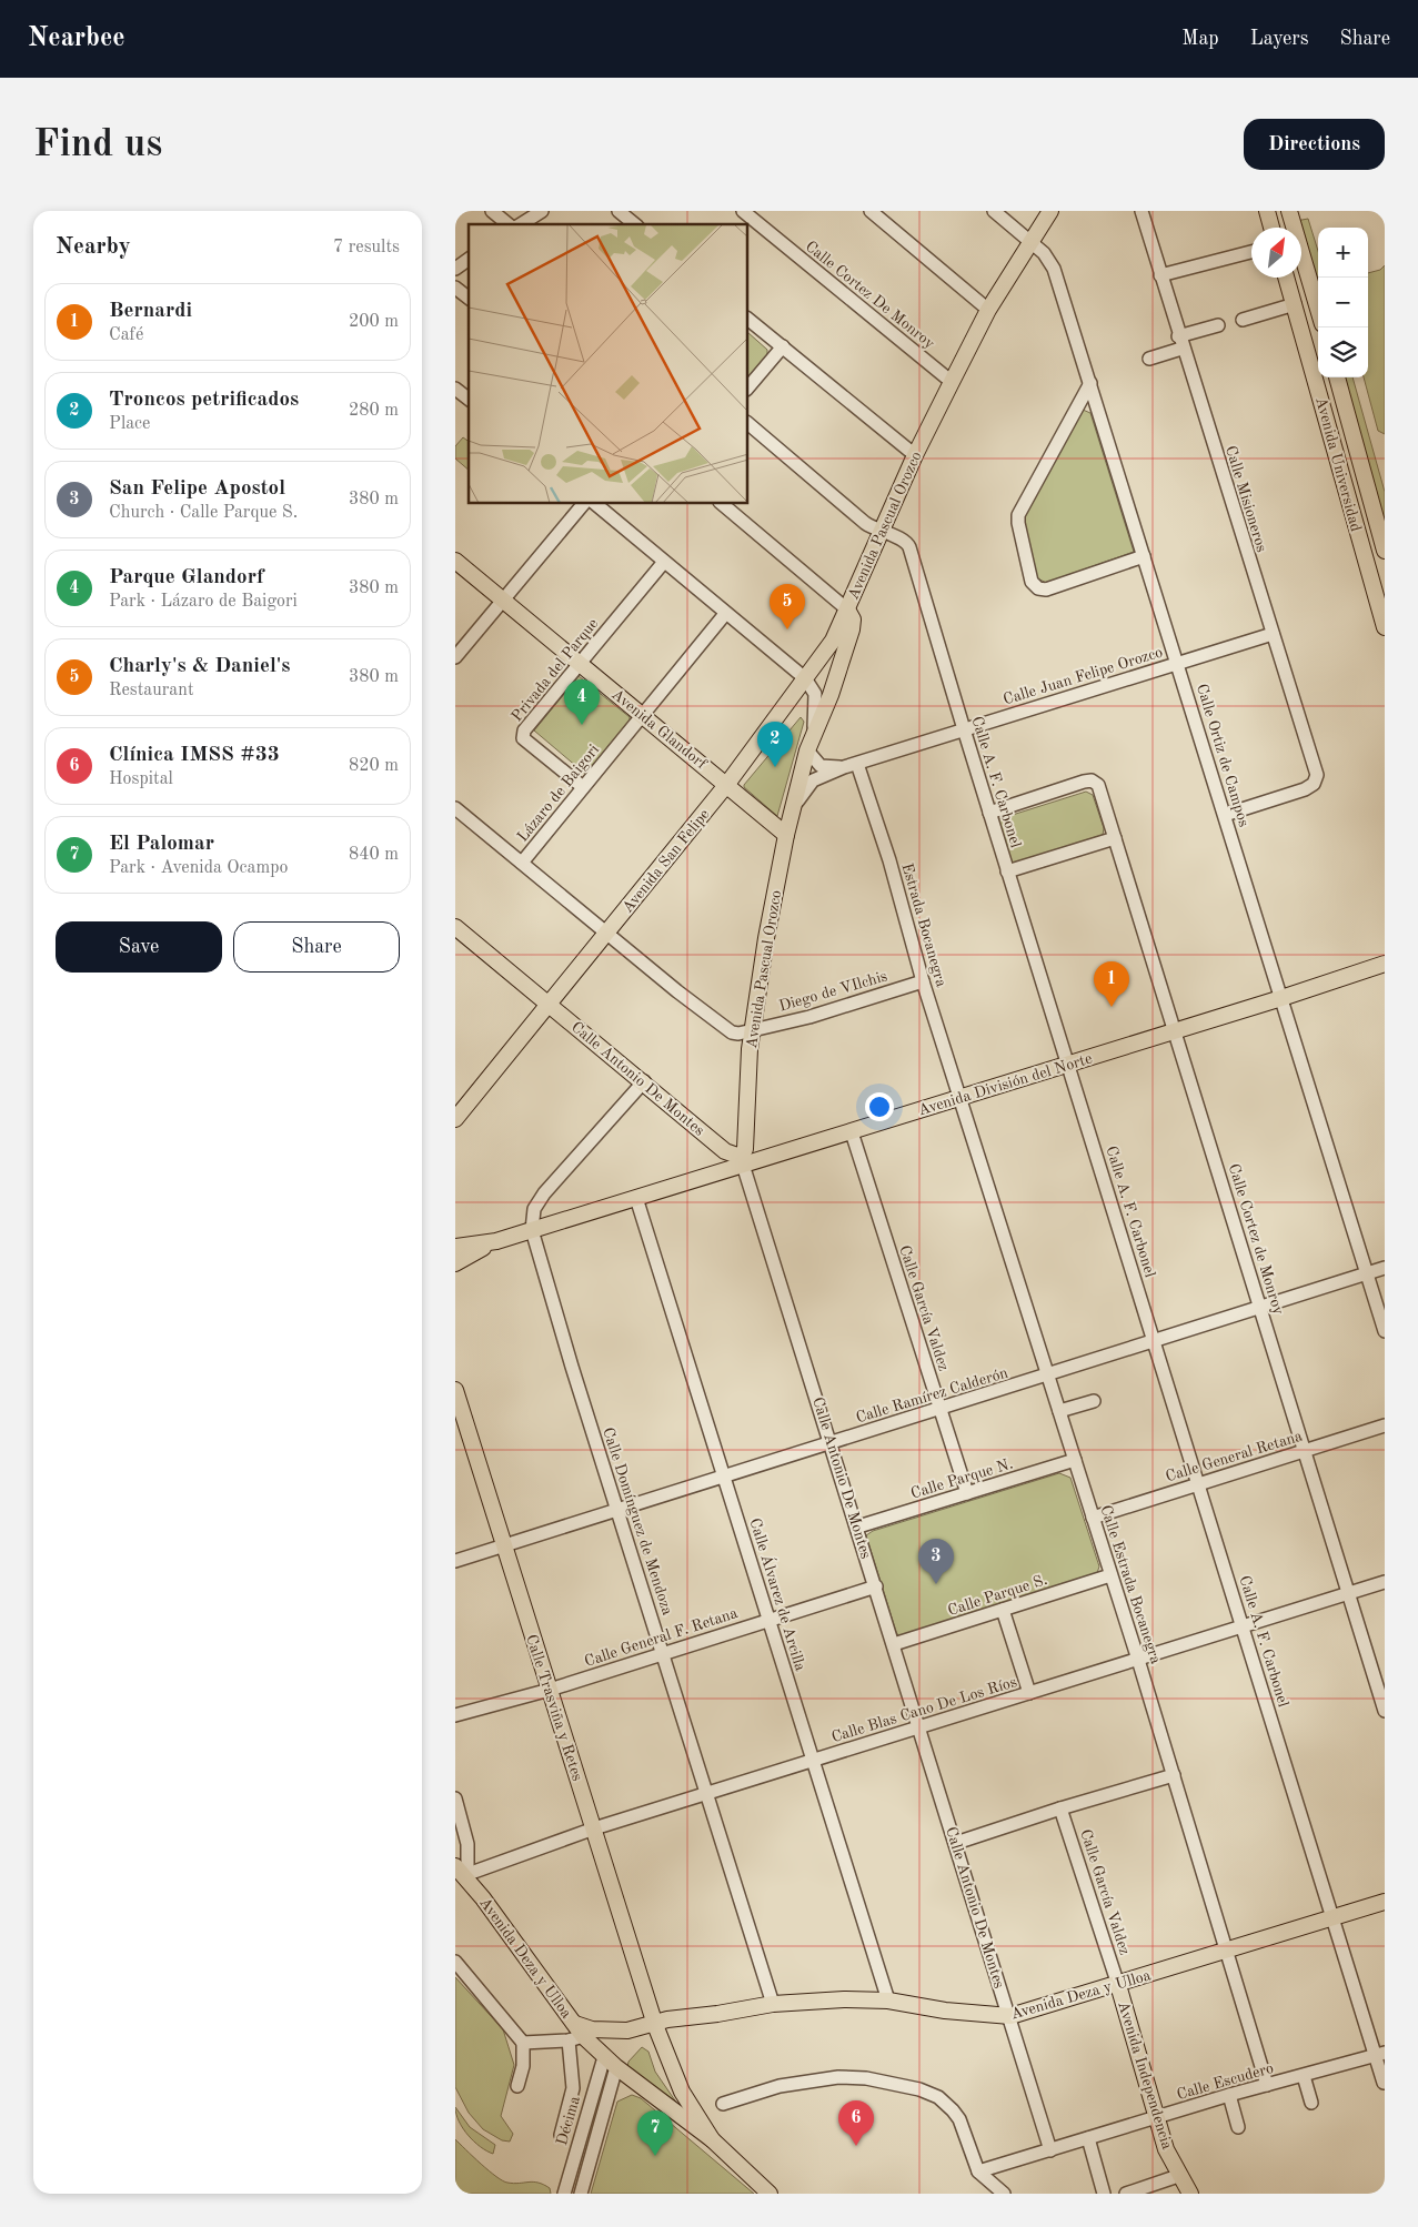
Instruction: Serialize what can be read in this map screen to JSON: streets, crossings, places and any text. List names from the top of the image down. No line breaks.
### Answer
{"streets":{"main road":["Avenida Universidad","Avenida Pascual Orozco","Avenida Glandorf","Avenida San Felipe","Calle Antonio De Montes","Avenida División del Norte","Calle Trasviña y Retes","Avenida Deza y Ulloa","Avenida Independencia"],"street":["Calle Cortez De Monroy","Calle Misioneros","Privada del Parque","Calle Juan Felipe Orozco","Calle Ortiz de Campos","Calle A. F. Carbonel","Lázaro de Baigori","Estrada Bocanegra","Diego de VIlchis","Calle Cortez de Monroy","Calle García Valdez","Calle Ramírez Calderón","Calle General Retana","Calle Parque N.","Calle Domínguez de Mendoza","Calle Estrada Bocanegra","Calle Álvarez de Arcilla","Calle Parque S.","Calle General F. Retana","Calle Blas Cano De Los Ríos","Calle Escudero","Décima"]},"crossings":[["Calle Cortez De Monroy","Avenida Pascual Orozco"],["Calle Misioneros","Calle Juan Felipe Orozco"],["Calle Misioneros","Calle Ortiz de Campos"],["Avenida Pascual Orozco","Calle Juan Felipe Orozco"],["Avenida Pascual Orozco","Avenida Glandorf"],["Avenida Pascual Orozco","Calle Ortiz de Campos"],["Avenida Pascual Orozco","Calle A. F. Carbonel"],["Avenida Pascual Orozco","Avenida San Felipe"],["Avenida Pascual Orozco","Diego de VIlchis"],["Avenida Pascual Orozco","Calle Antonio De Montes"],["Avenida Pascual Orozco","Avenida División del Norte"],["Privada del Parque","Avenida Glandorf"],["Privada del Parque","Lázaro de Baigori"],["Calle Juan Felipe Orozco","Calle Ortiz de Campos"],["Calle Juan Felipe Orozco","Calle A. F. Carbonel"],["Calle Juan Felipe Orozco","Estrada Bocanegra"],["Avenida Glandorf","Lázaro de Baigori"],["Avenida Glandorf","Avenida San Felipe"],["Calle Ortiz de Campos","Avenida División del Norte"],["Calle Ortiz de Campos","Calle Ramírez Calderón"],["Calle A. F. Carbonel","Avenida División del Norte"],["Calle A. F. Carbonel","Calle Cortez de Monroy"],["Calle A. F. Carbonel","Calle Ramírez Calderón"],["Calle A. F. Carbonel","Calle General Retana"],["Calle A. F. Carbonel","Calle Blas Cano De Los Ríos"],["Calle A. F. Carbonel","Avenida Deza y Ulloa"],["Calle A. F. Carbonel","Calle Escudero"],["Lázaro de Baigori","Diego de VIlchis"],["Avenida San Felipe","Diego de VIlchis"],["Avenida San Felipe","Calle Antonio De Montes"],["Estrada Bocanegra","Diego de VIlchis"],["Estrada Bocanegra","Avenida División del Norte"],["Estrada Bocanegra","Calle Estrada Bocanegra"],["Calle Antonio De Montes","Avenida División del Norte"],["Calle Antonio De Montes","Calle Ramírez Calderón"],["Calle Antonio De Montes","Calle Parque N."],["Calle Antonio De Montes","Calle Domínguez de Mendoza"],["Calle Antonio De Montes","Calle Parque S."],["Calle Antonio De Montes","Calle General F. Retana"],["Calle Antonio De Montes","Calle Blas Cano De Los Ríos"],["Calle Antonio De Montes","Avenida Deza y Ulloa"],["Calle Antonio De Montes","Calle Escudero"],["Avenida División del Norte","Calle Cortez de Monroy"],["Avenida División del Norte","Calle García Valdez"],["Avenida División del Norte","Calle Domínguez de Mendoza"],["Avenida División del Norte","Calle Estrada Bocanegra"],["Avenida División del Norte","Calle Álvarez de Arcilla"],["Calle Cortez de Monroy","Calle Ramírez Calderón"],["Calle Cortez de Monroy","Calle General Retana"],["Calle Cortez de Monroy","Calle Blas Cano De Los Ríos"],["Calle García Valdez","Calle Ramírez Calderón"],["Calle García Valdez","Calle Parque N."],["Calle García Valdez","Avenida Deza y Ulloa"],["Calle García Valdez","Avenida Independencia"],["Calle Ramírez Calderón","Calle Domínguez de Mendoza"],["Calle Ramírez Calderón","Calle Estrada Bocanegra"],["Calle Ramírez Calderón","Calle Álvarez de Arcilla"],["Calle Ramírez Calderón","Calle Trasviña y Retes"],["Calle General Retana","Calle Estrada Bocanegra"],["Calle Parque N.","Calle Estrada Bocanegra"],["Calle Domínguez de Mendoza","Calle General F. Retana"],["Calle Domínguez de Mendoza","Calle Blas Cano De Los Ríos"],["Calle Domínguez de Mendoza","Avenida Deza y Ulloa"],["Calle Estrada Bocanegra","Calle Parque S."],["Calle Estrada Bocanegra","Calle Blas Cano De Los Ríos"],["Calle Estrada Bocanegra","Avenida Deza y Ulloa"],["Calle Estrada Bocanegra","Calle Escudero"],["Calle Álvarez de Arcilla","Calle General F. Retana"],["Calle Álvarez de Arcilla","Calle Blas Cano De Los Ríos"],["Calle Álvarez de Arcilla","Avenida Deza y Ulloa"],["Calle General F. Retana","Calle Trasviña y Retes"],["Calle Trasviña y Retes","Calle Blas Cano De Los Ríos"],["Calle Trasviña y Retes","Avenida Deza y Ulloa"],["Calle Blas Cano De Los Ríos","Avenida Deza y Ulloa"],["Avenida Deza y Ulloa","Avenida Independencia"],["Avenida Deza y Ulloa","Décima"],["Avenida Independencia","Calle Escudero"]],"north":"top right","page":{"header":"Nearbee","nav":["Map","Layers","Share"],"buttons":["Directions",["Save","Share"]],"title":"Find us","heading":["Nearby","7 results"],"map_buttons":["+","−"],"list":[{"mark":"1","name":"Bernardi","note":"Café","value":"200 m"},{"mark":"2","name":"Troncos petrificados","note":"Place","value":"280 m"},{"mark":"3","name":"San Felipe Apostol","note":"Church · Calle Parque S.","value":"380 m"},{"mark":"4","name":"Parque Glandorf","note":"Park · Lázaro de Baigori","value":"380 m"},{"mark":"5","name":"Charly's & Daniel's","note":"Restaurant","value":"380 m"},{"mark":"6","name":"Clínica IMSS #33","note":"Hospital","value":"820 m"},{"mark":"7","name":"El Palomar","note":"Park · Avenida Ocampo","value":"840 m"}],"pins":["5","4","2","1","3","6","7"]}}
